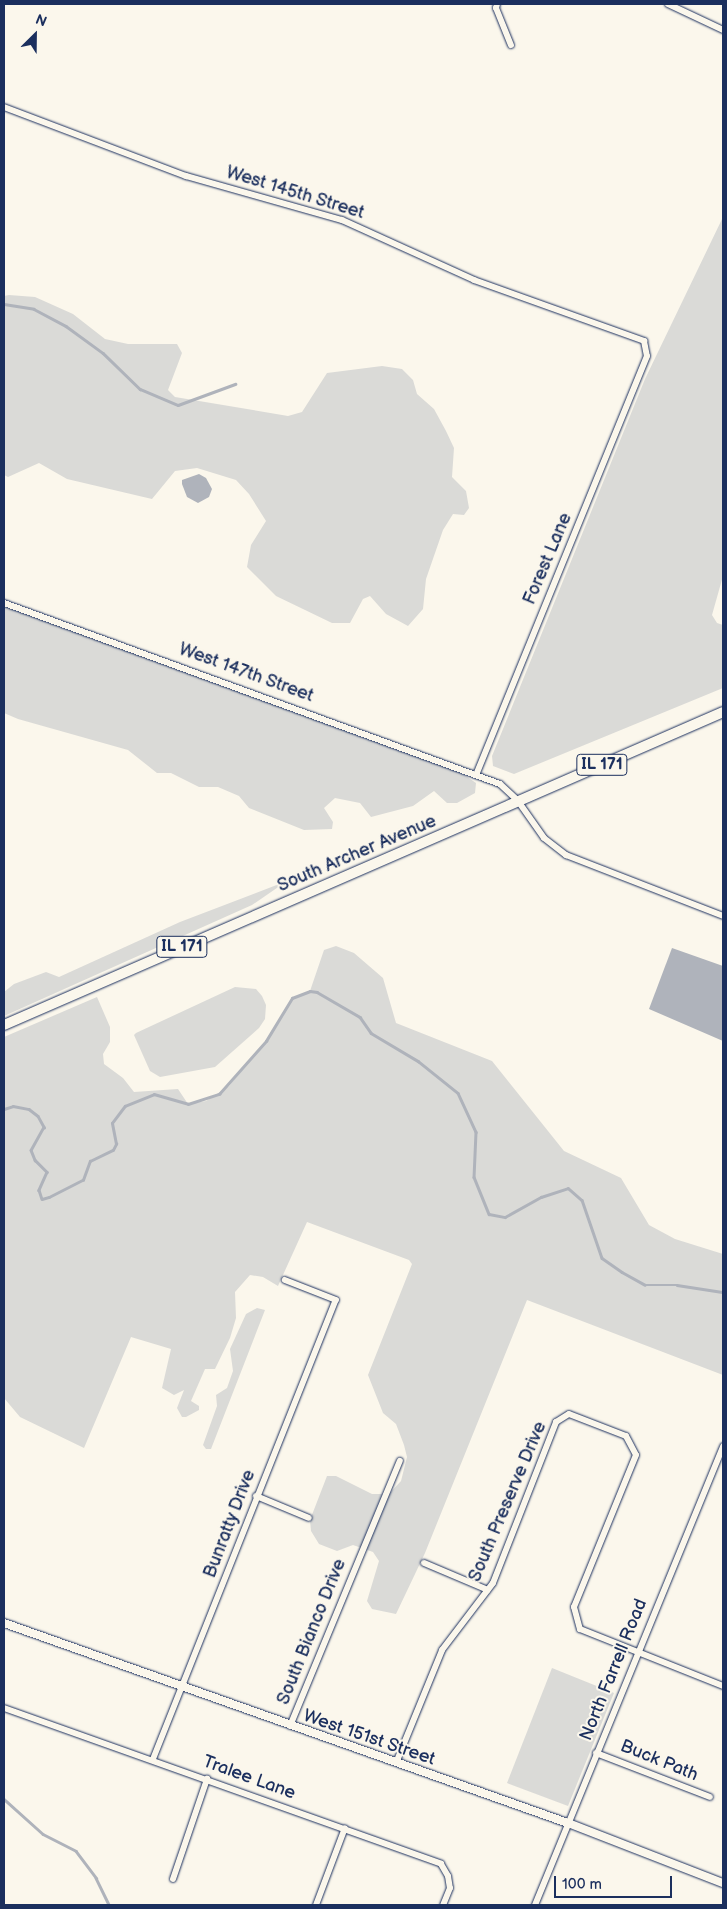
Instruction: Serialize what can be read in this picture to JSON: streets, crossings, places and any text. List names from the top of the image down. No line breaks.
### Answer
{"streets":{"main road":["IL 171","South Archer Avenue"],"street":["West 145th Street","Forest Lane","West 147th Street","South Preserve Drive","Bunratty Drive","South Bianco Drive","North Farrell Road","West 151st Street","Buck Path","Tralee Lane"]},"crossings":[["West 145th Street","Forest Lane"],["Forest Lane","West 147th Street"],["West 147th Street","South Archer Avenue"],["South Preserve Drive","North Farrell Road"],["South Preserve Drive","West 151st Street"],["Bunratty Drive","West 151st Street"],["Bunratty Drive","Tralee Lane"],["South Bianco Drive","West 151st Street"],["North Farrell Road","West 151st Street"],["North Farrell Road","Buck Path"]],"scale_bar":"100 m","north":"top right"}
